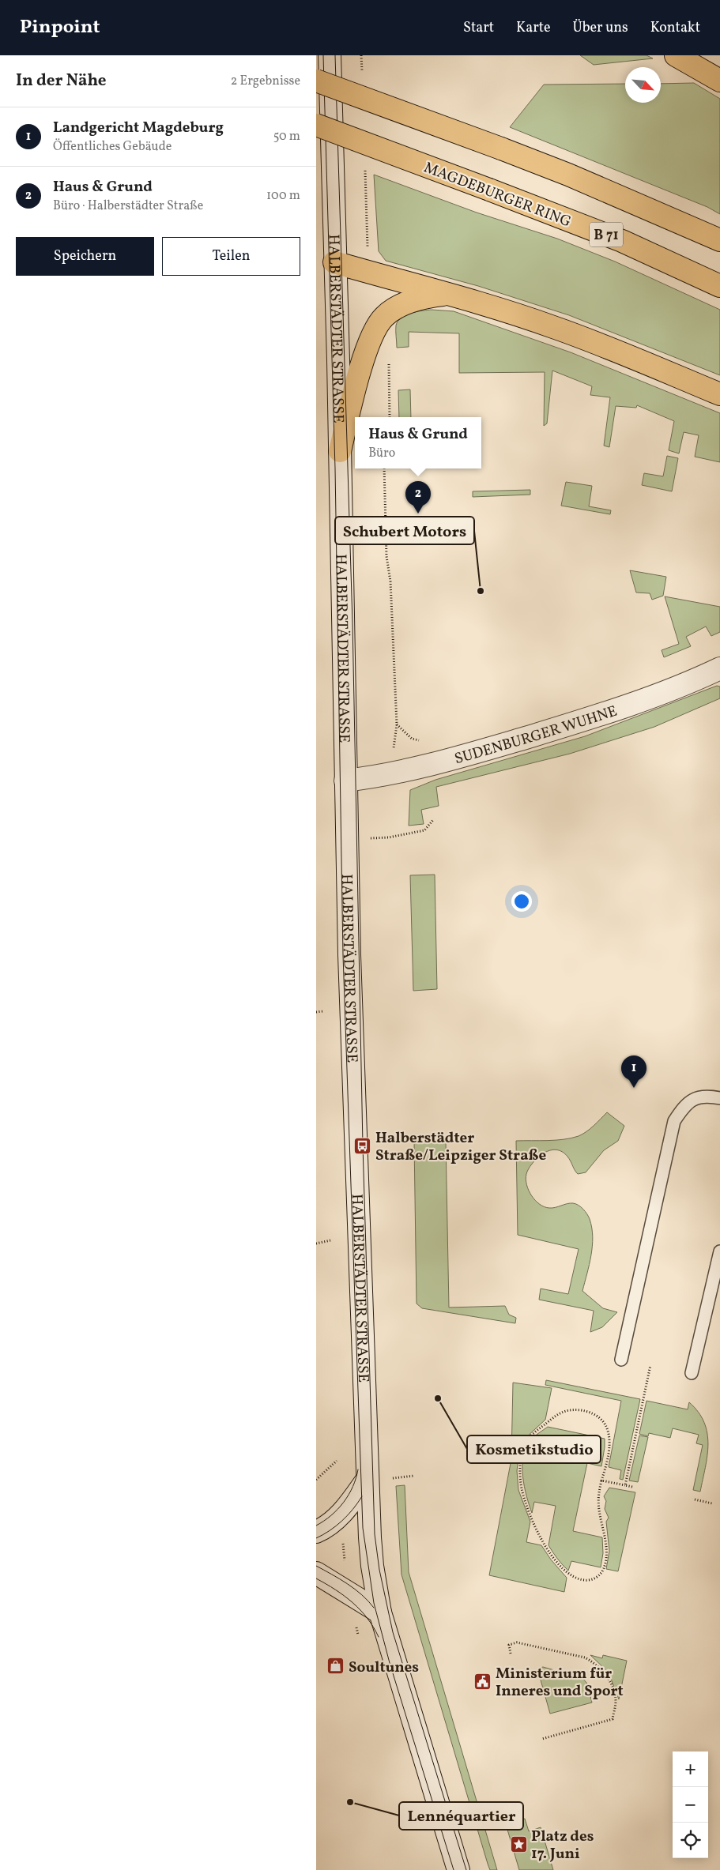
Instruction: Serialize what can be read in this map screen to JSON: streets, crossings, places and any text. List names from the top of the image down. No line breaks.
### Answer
{"streets":{"highway":["MAGDEBURGER RING","B 71"],"main road":["HALBERSTÄDTER STRASSE","SUDENBURGER WUHNE"]},"crossings":[["HALBERSTÄDTER STRASSE","SUDENBURGER WUHNE"]],"places":{"other":["Schubert Motors","Kosmetikstudio","Lennéquartier"],"bus stop":["Halberstädter Straße/Leipziger Straße"],"shop":["Soultunes"],"public building":["Ministerium für Inneres und Sport"],"place":["Platz des 17. Juni"]},"north":"bottom right","page":{"header":"Pinpoint","nav":["Start","Karte","Über uns","Kontakt"],"heading":["In der Nähe","2 Ergebnisse"],"list":[{"mark":"1","name":"Landgericht Magdeburg","note":"Öffentliches Gebäude","value":"50 m"},{"mark":"2","name":"Haus & Grund","note":"Büro · Halberstädter Straße","value":"100 m"}],"buttons":["Speichern","Teilen"],"popup":["Haus & Grund","Büro"],"pins":["2","1"],"map_buttons":["+","−"]}}
